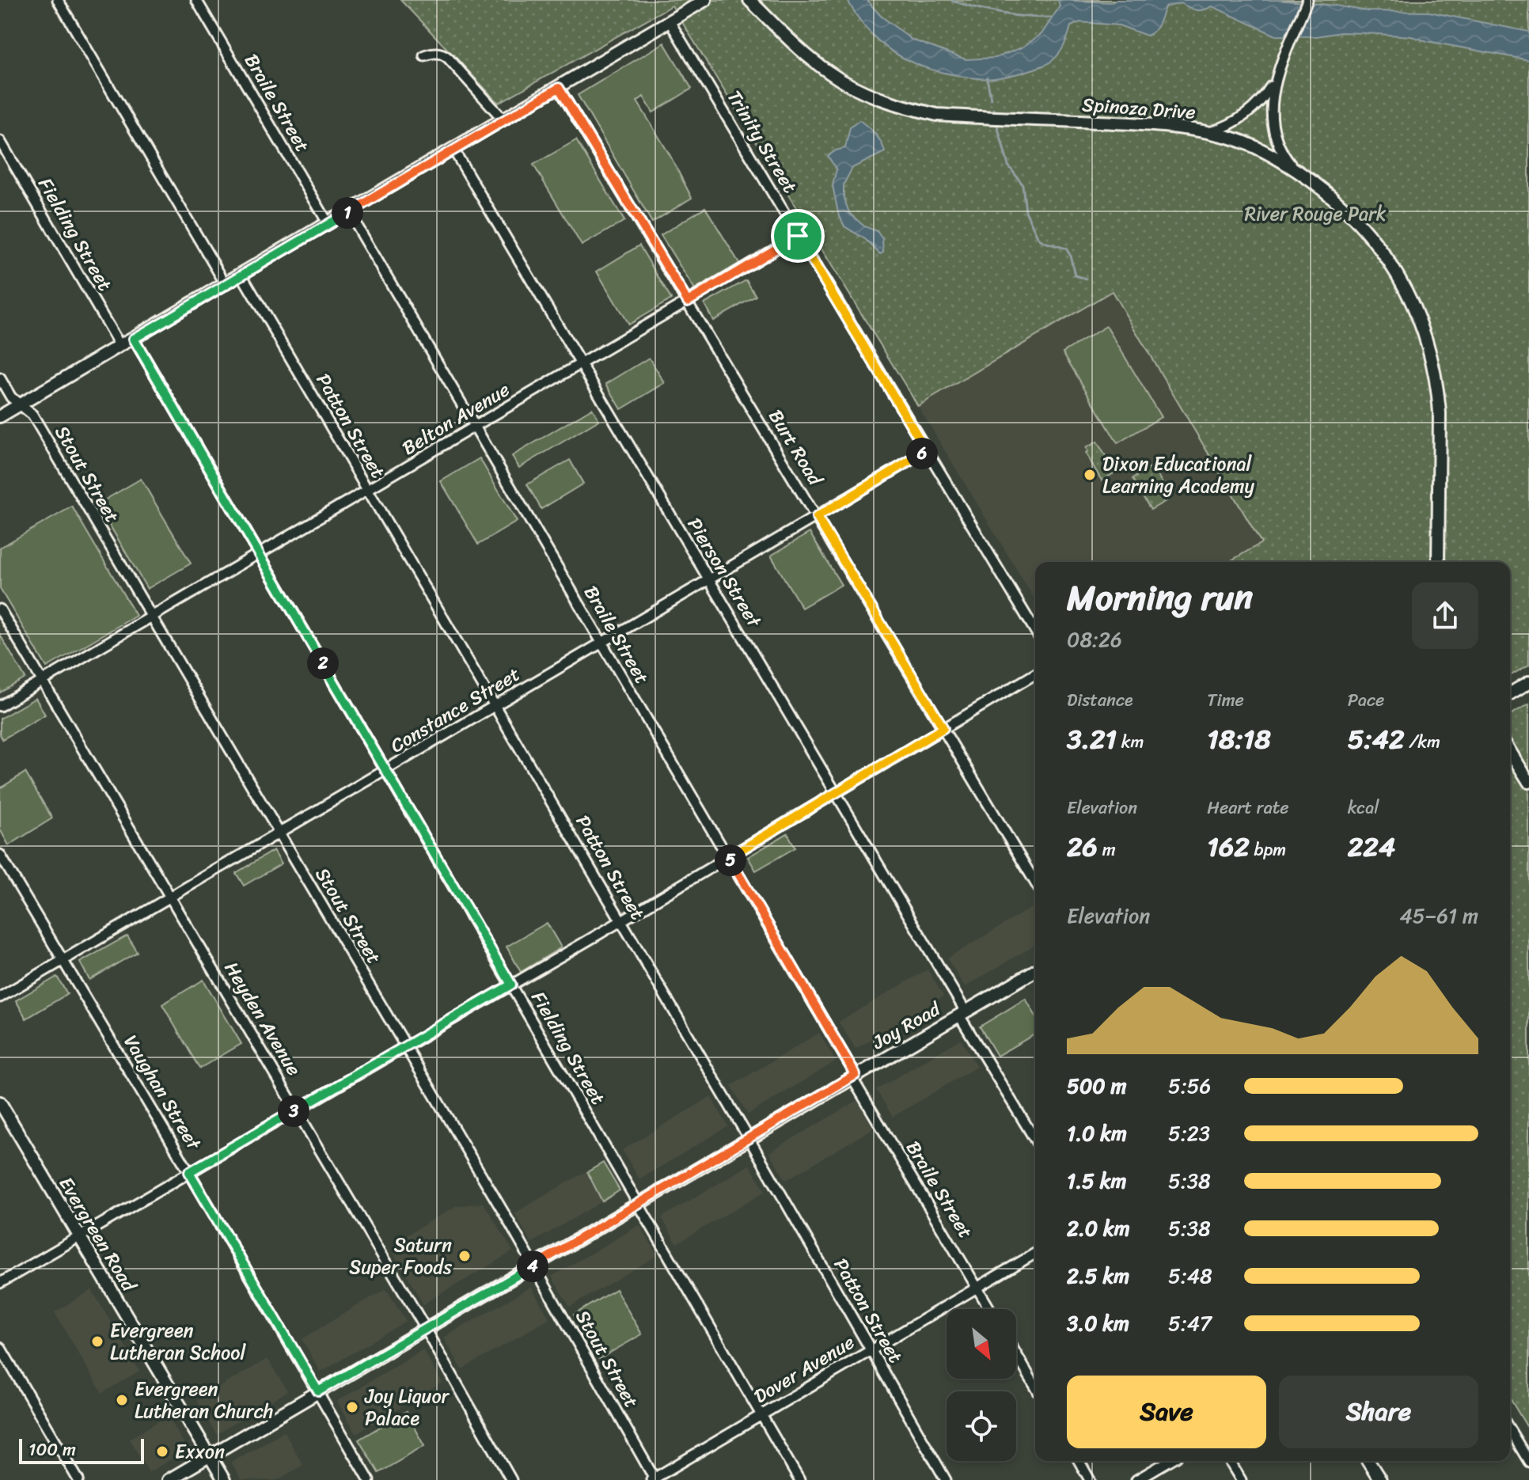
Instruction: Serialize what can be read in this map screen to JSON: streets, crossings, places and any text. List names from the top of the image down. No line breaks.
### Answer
{"streets":{"street":["Braile Street","Spinoza Drive","Trinity Street","Fielding Street","Belton Avenue","Patton Street","Burt Road","Stout Street","Pierson Street","Constance Street","Heyden Avenue","Joy Road","Vaughan Street","Evergreen Road","Dover Avenue"]},"crossings":[["Braile Street","Belton Avenue"],["Braile Street","Constance Street"],["Braile Street","Joy Road"],["Braile Street","Dover Avenue"],["Trinity Street","Belton Avenue"],["Trinity Street","Constance Street"],["Fielding Street","Belton Avenue"],["Fielding Street","Constance Street"],["Fielding Street","Joy Road"],["Fielding Street","Dover Avenue"],["Belton Avenue","Patton Street"],["Belton Avenue","Burt Road"],["Belton Avenue","Stout Street"],["Belton Avenue","Pierson Street"],["Belton Avenue","Heyden Avenue"],["Patton Street","Constance Street"],["Patton Street","Joy Road"],["Patton Street","Dover Avenue"],["Burt Road","Constance Street"],["Stout Street","Constance Street"],["Stout Street","Joy Road"],["Stout Street","Dover Avenue"],["Pierson Street","Constance Street"],["Pierson Street","Joy Road"],["Constance Street","Heyden Avenue"],["Constance Street","Vaughan Street"],["Heyden Avenue","Joy Road"],["Joy Road","Vaughan Street"],["Joy Road","Evergreen Road"]],"parks":["River Rouge Park"],"places":["Dixon Educational Learning Academy","Saturn Super Foods","Evergreen Lutheran School","Evergreen Lutheran Church","Joy Liquor Palace","Exxon"],"scale_bar":"100 m","north":"bottom right","page":{"pins":["1","6","2","5","3","4"],"heading":["Morning run","08:26"],"stats":[["Distance","3.21 km"],["Time","18:18"],["Pace","5:42 /km"],["Elevation","26 m"],["Heart rate","162 bpm"],["kcal","224"]],"chart":["Elevation","45–61 m"],"list":[{"name":"500 m","note":"5:56"},{"name":"1.0 km","note":"5:23"},{"name":"1.5 km","note":"5:38"},{"name":"2.0 km","note":"5:38"},{"name":"2.5 km","note":"5:48"},{"name":"3.0 km","note":"5:47"}],"buttons":["Save","Share"],"scale":"100 m"}}
